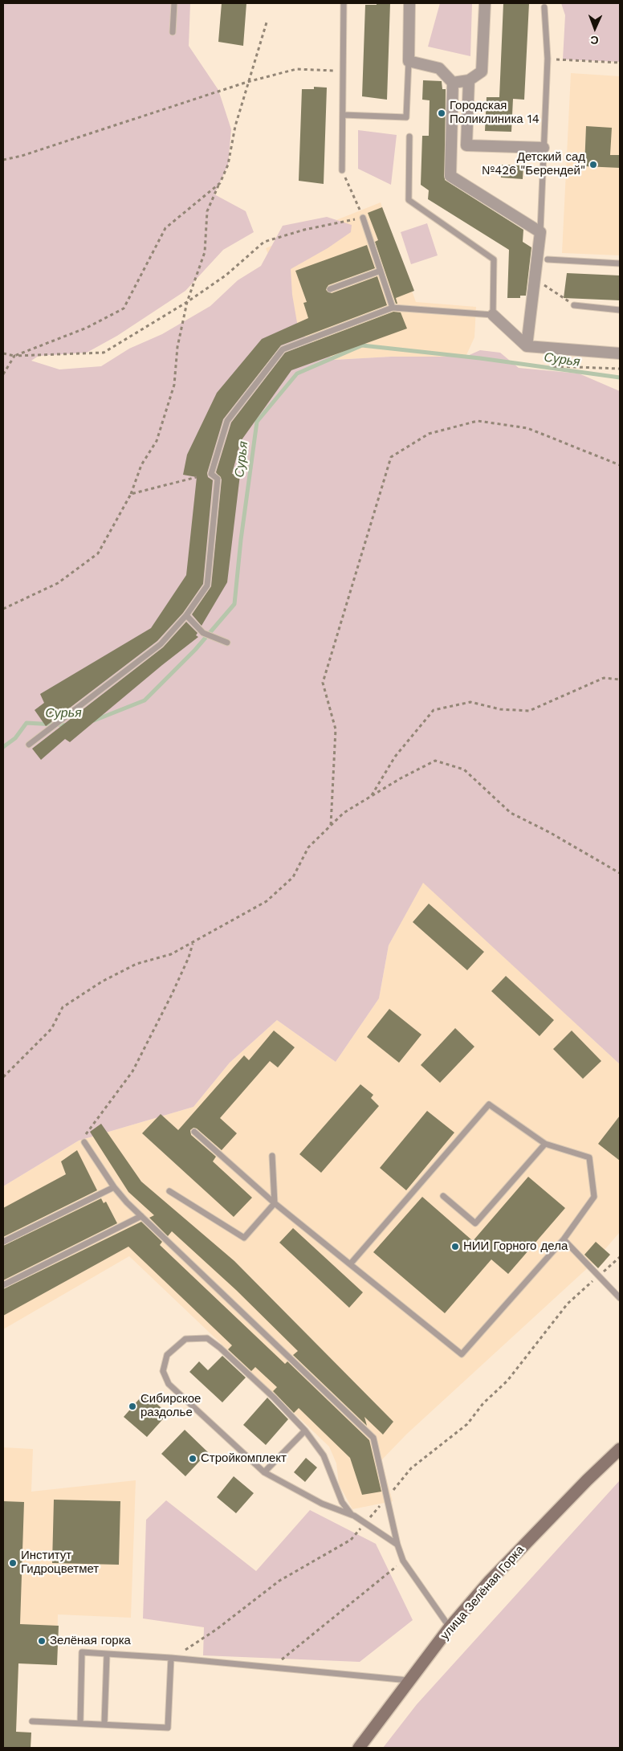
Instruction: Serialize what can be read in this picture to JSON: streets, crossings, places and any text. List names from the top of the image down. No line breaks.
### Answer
{"streets":{"street":["улица Зелёная Горка"]},"water":["Сурья"],"places":["Городская Поликлиника 14","Детский сад №426 \"Берендей\"","НИИ Горного дела","Сибирское раздолье","Стройкомплект","Институт Гидроцветмет","Зелёная горка"],"north":"bottom"}
